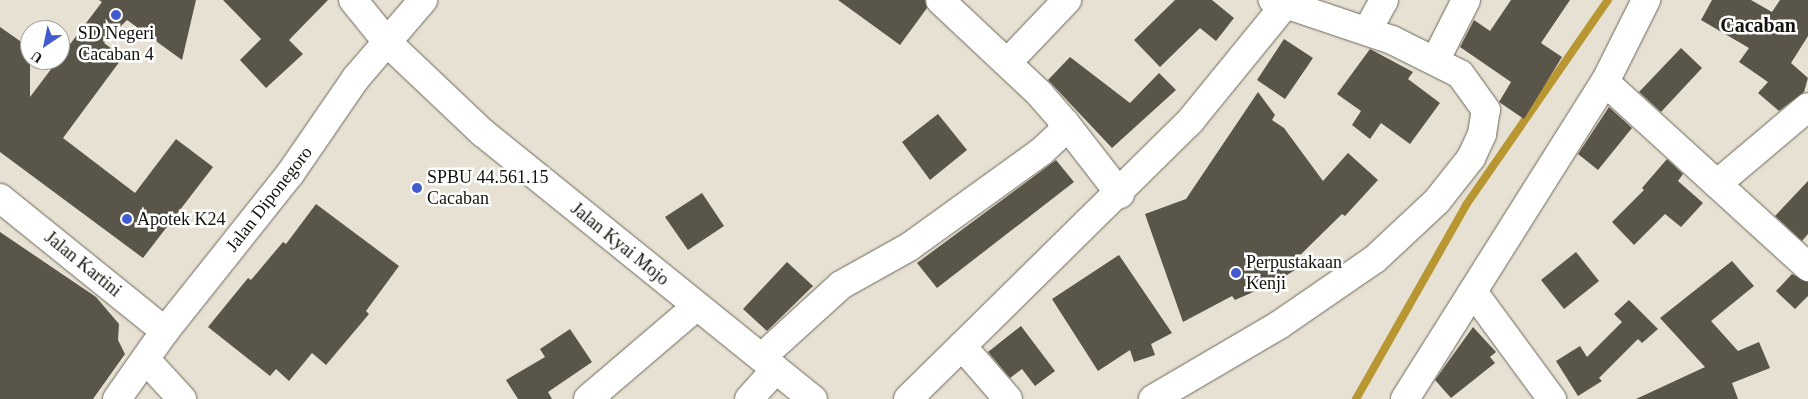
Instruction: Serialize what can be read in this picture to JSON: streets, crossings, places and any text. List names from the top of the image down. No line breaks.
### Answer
{"streets":{"street":["Jalan Diponegoro","Jalan Kyai Mojo","Jalan Kartini"]},"crossings":[["Jalan Diponegoro","Jalan Kyai Mojo"],["Jalan Diponegoro","Jalan Kartini"]],"districts":["Cacaban"],"places":["SD Negeri Cacaban 4","SPBU 44.561.15 Cacaban","Apotek K24","Perpustakaan Kenji"],"north":"bottom left"}
